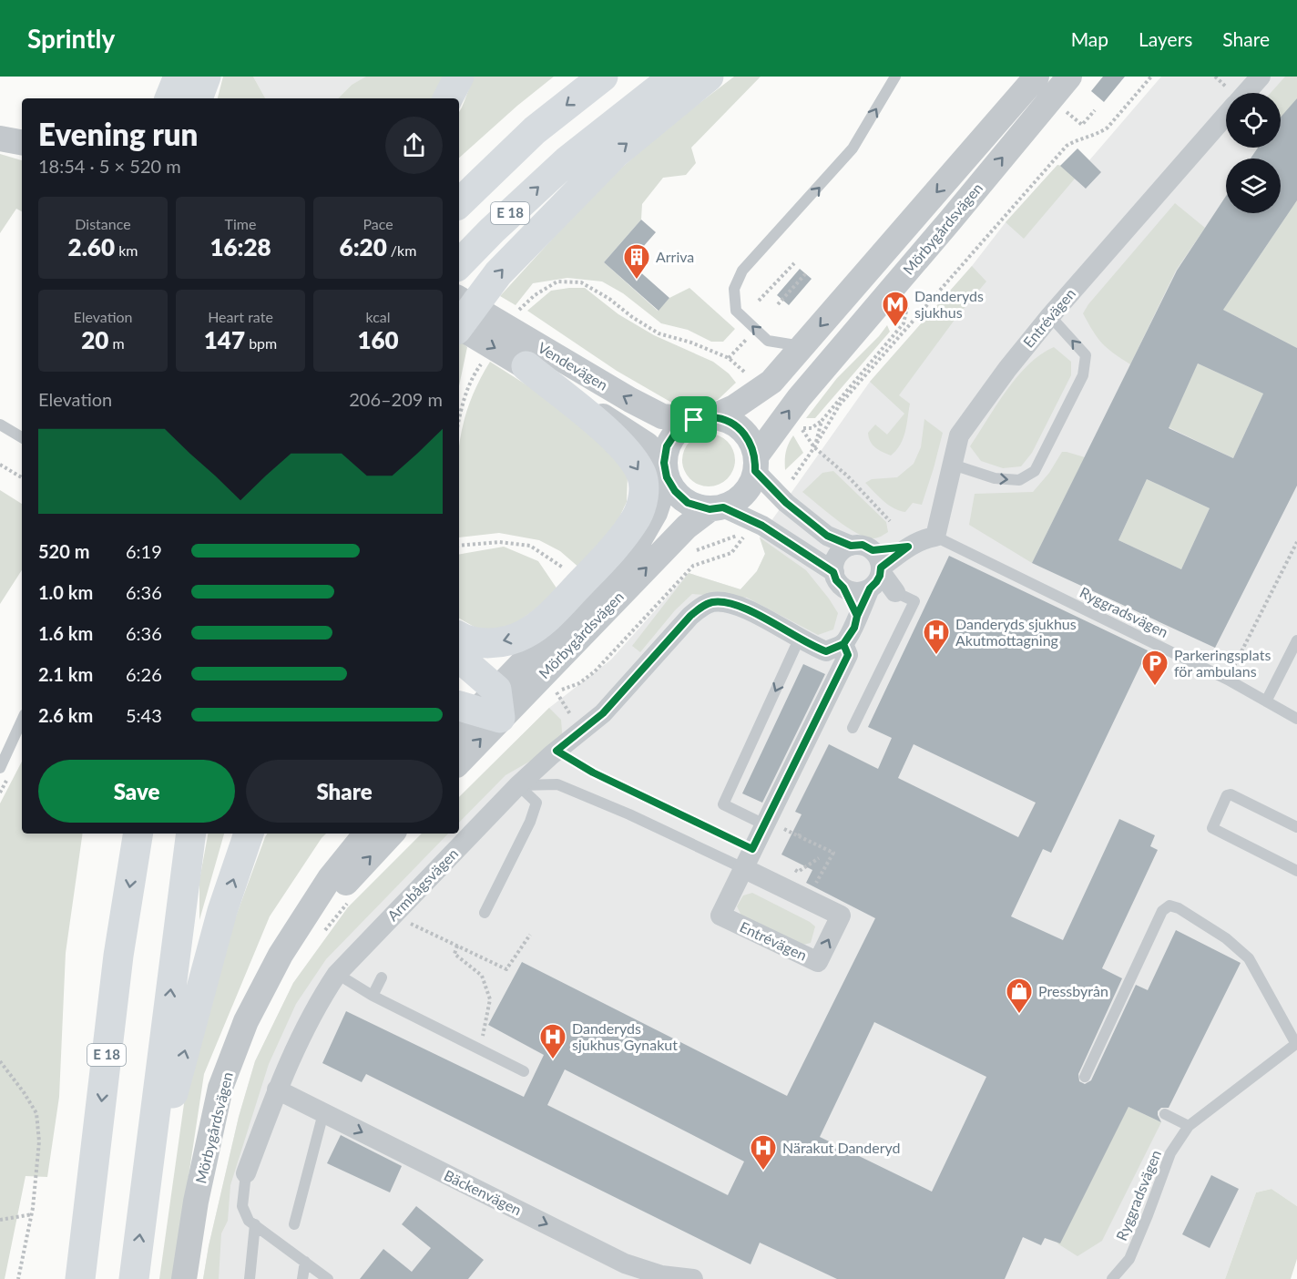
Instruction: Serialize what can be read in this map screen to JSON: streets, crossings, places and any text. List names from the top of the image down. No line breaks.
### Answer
{"streets":{"highway":["E 18"],"street":["Mörbygårdsvägen","Entrévägen","Vendevägen","Armbågsvägen","Bäckenvägen"],"lane":["Ryggradsvägen"]},"crossings":[["Mörbygårdsvägen","Vendevägen"],["Entrévägen","Ryggradsvägen"],["Entrévägen","Armbågsvägen"],["Armbågsvägen","Bäckenvägen"]],"one_way":["Bäckenvägen"],"places":{"building":["Arriva"],"metro station":["Danderyds sjukhus"],"hospital":["Danderyds sjukhus Akutmottagning","Danderyds sjukhus Gynakut","Närakut Danderyd"],"parking":["Parkeringsplats för ambulans"],"shop":["Pressbyrån"]},"page":{"header":"Sprintly","nav":["Map","Layers","Share"],"heading":["Evening run","18:54 · 5 × 520 m"],"stats":[["Distance","2.60 km"],["Time","16:28"],["Pace","6:20 /km"],["Elevation","20 m"],["Heart rate","147 bpm"],["kcal","160"]],"chart":["Elevation","206–209 m"],"list":[{"name":"520 m","note":"6:19"},{"name":"1.0 km","note":"6:36"},{"name":"1.6 km","note":"6:36"},{"name":"2.1 km","note":"6:26"},{"name":"2.6 km","note":"5:43"}],"buttons":["Save","Share"]}}
